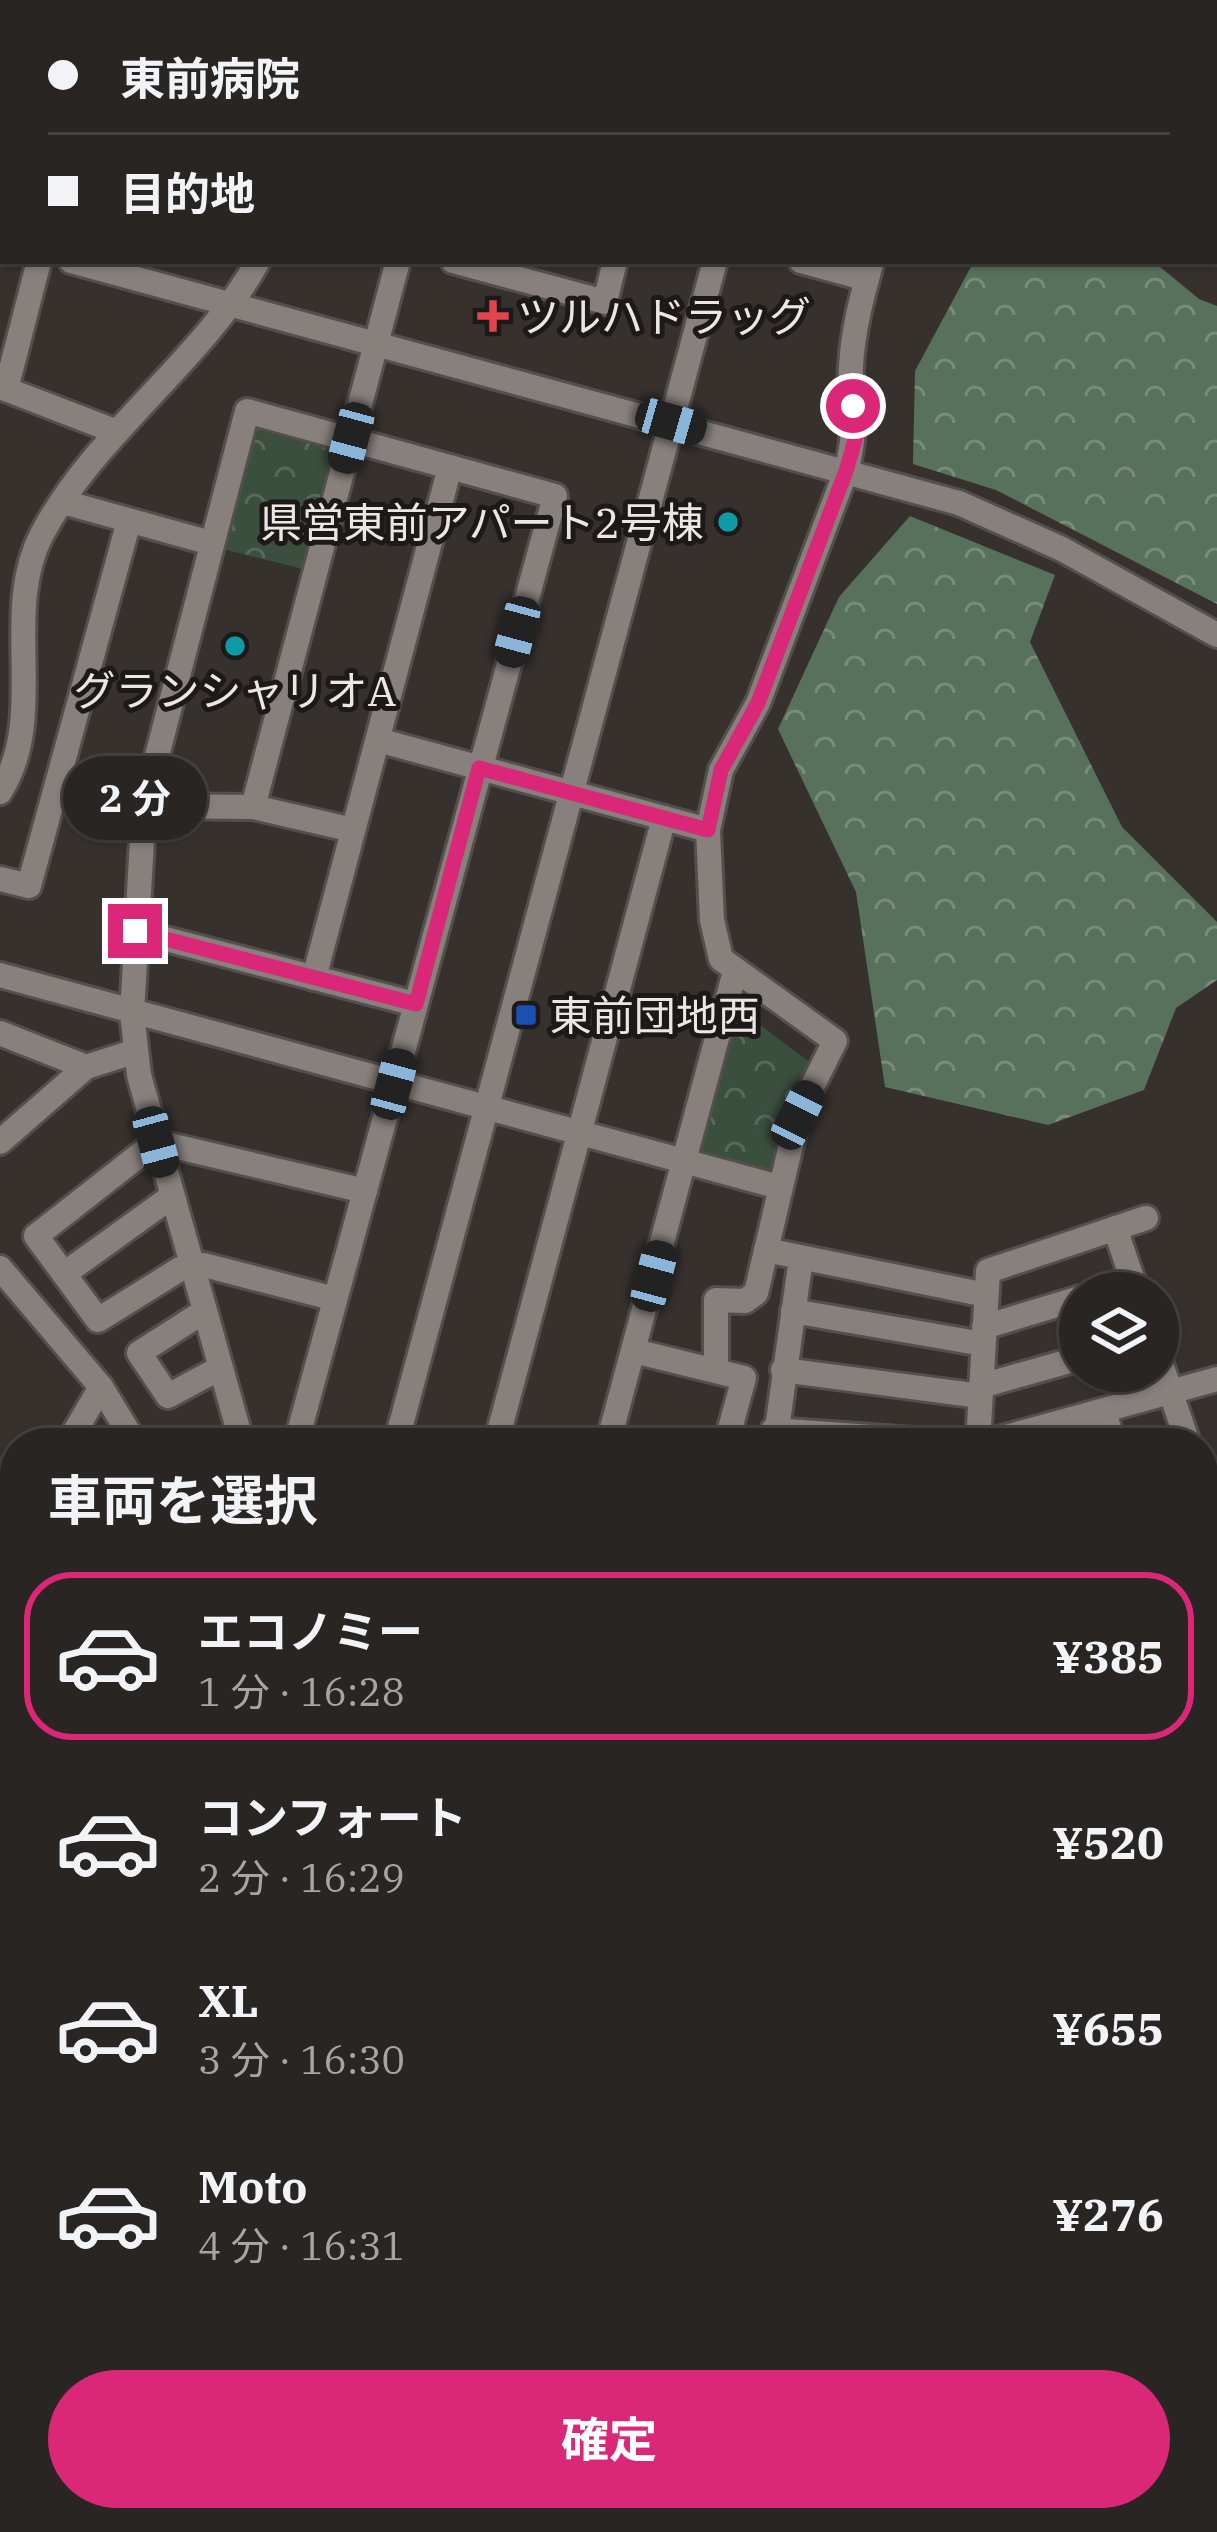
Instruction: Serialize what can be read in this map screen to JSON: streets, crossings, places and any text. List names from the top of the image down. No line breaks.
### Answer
{"places":{"health":["ツルハドラッグ"],"other":["県営東前アパート2号棟","グランシャリオA"],"transit":["東前団地西"]},"page":{"banner":["東前病院","目的地"],"bubble":"2 分","heading":"車両を選択","list":[{"name":"エコノミー","note":"1 分 · 16:28","value":"¥385"},{"name":"コンフォート","note":"2 分 · 16:29","value":"¥520"},{"name":"XL","note":"3 分 · 16:30","value":"¥655"},{"name":"Moto","note":"4 分 · 16:31","value":"¥276"}],"buttons":"確定"}}
